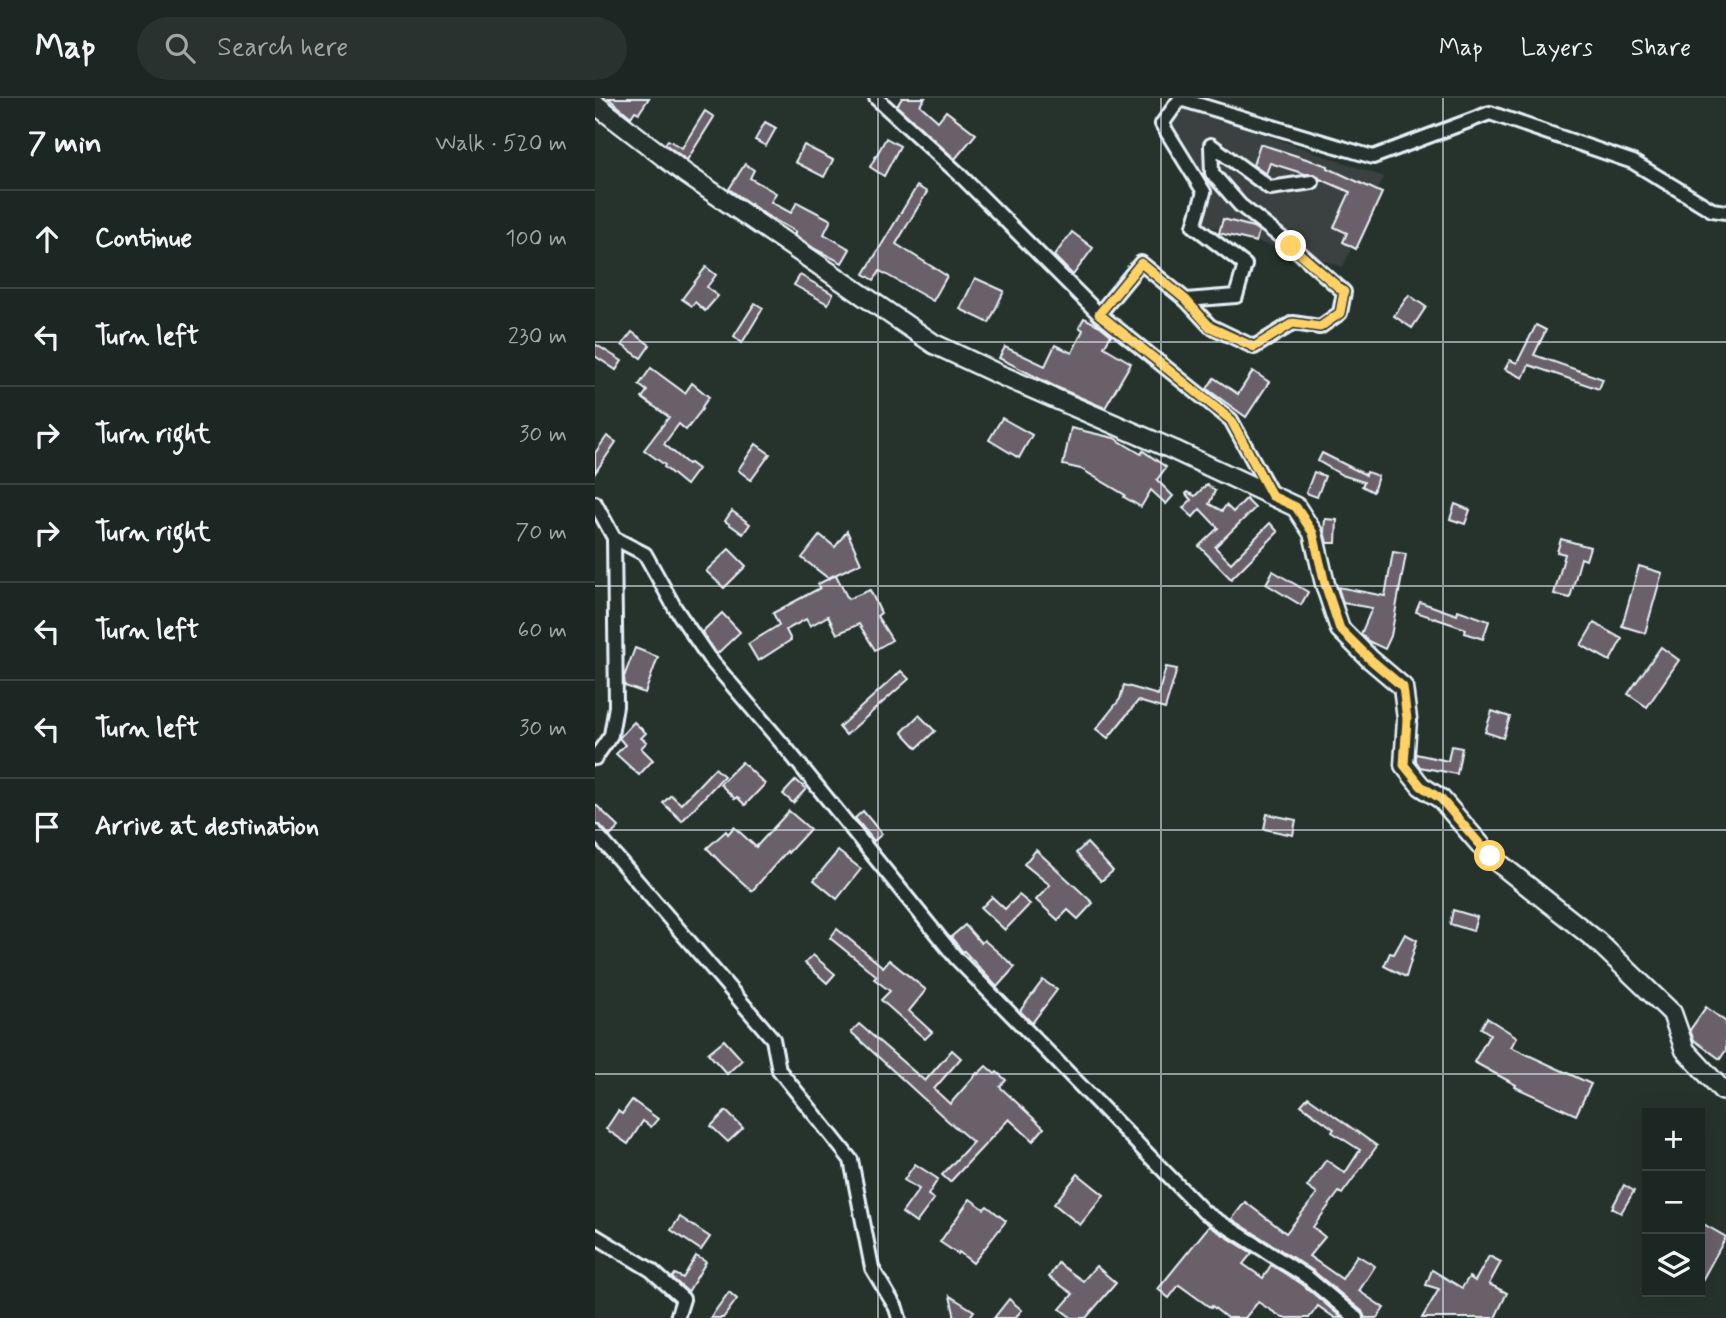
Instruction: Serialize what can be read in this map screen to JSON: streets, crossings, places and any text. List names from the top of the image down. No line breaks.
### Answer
{"page":{"header":"Map","search":"Search here","nav":["Map","Layers","Share"],"heading":["7 min","Walk · 520 m"],"list":[["Continue","100 m"],["Turn left","230 m"],["Turn right","30 m"],["Turn right","70 m"],["Turn left","60 m"],["Turn left","30 m"],"Arrive at destination"],"map_buttons":["+","−"]}}
